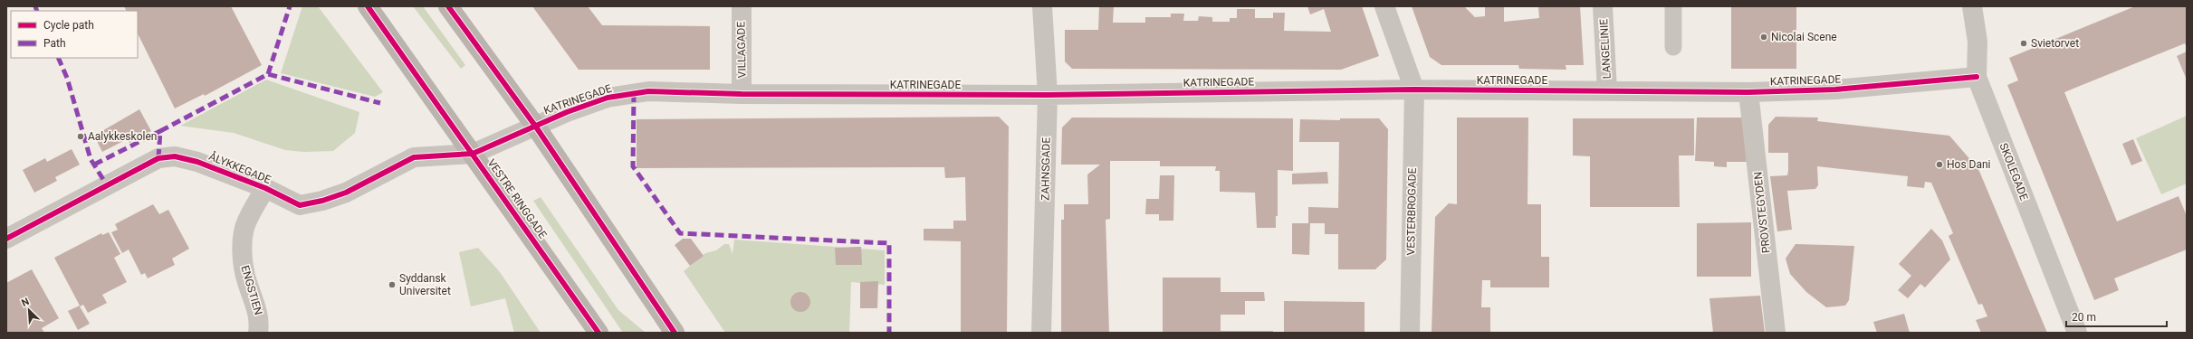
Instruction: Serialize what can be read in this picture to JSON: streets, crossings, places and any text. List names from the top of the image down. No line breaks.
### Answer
{"streets":{"main road":["VESTRE RINGGADE"],"street":["LANGELINIE","VILLAGADE","KATRINEGADE","ÅLYKKEGADE","ZAHNSGADE","SKOLEGADE","VESTERBROGADE","PROVSTEGYDEN","ENGSTIEN"]},"crossings":[["LANGELINIE","KATRINEGADE"],["VILLAGADE","KATRINEGADE"],["KATRINEGADE","ÅLYKKEGADE"],["KATRINEGADE","ZAHNSGADE"],["KATRINEGADE","SKOLEGADE"],["KATRINEGADE","VESTRE RINGGADE"],["KATRINEGADE","VESTERBROGADE"],["KATRINEGADE","PROVSTEGYDEN"],["ÅLYKKEGADE","VESTRE RINGGADE"],["ÅLYKKEGADE","ENGSTIEN"]],"places":["Nicolai Scene","Svietorvet","Aalykkeskolen","Hos Dani","Syddansk Universitet"],"legend":["Cycle path","Path"],"scale_bar":"20 m","north":"top left"}
